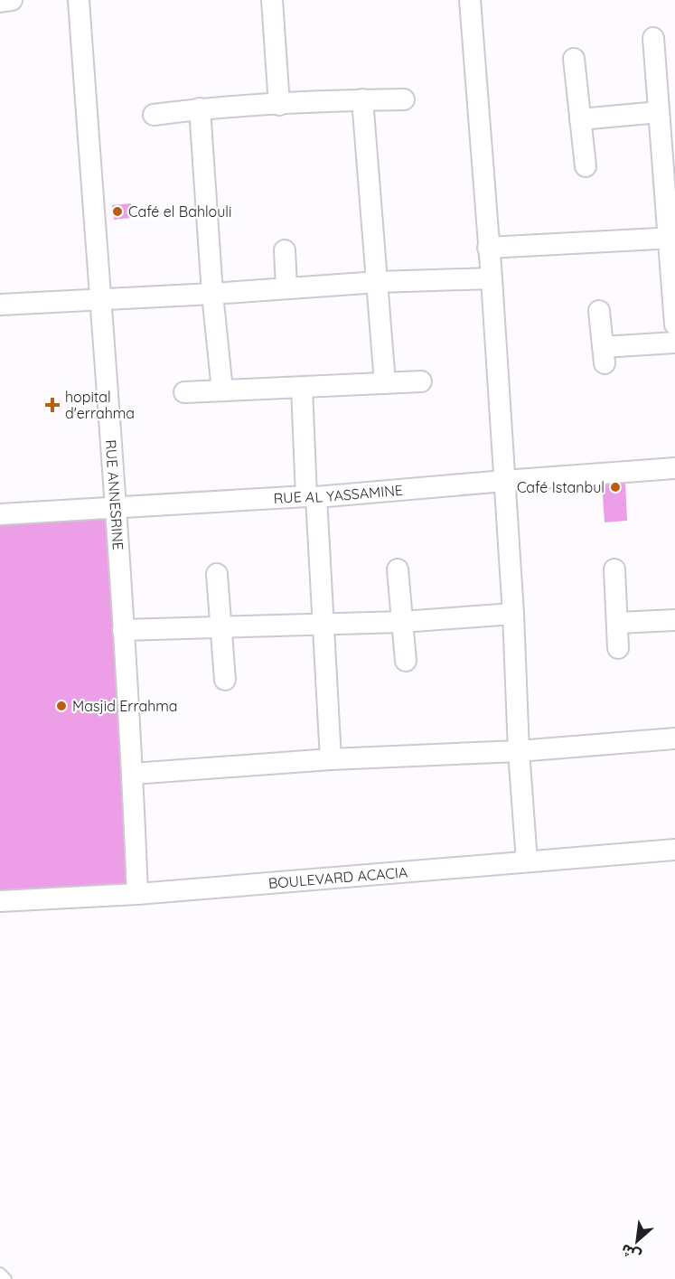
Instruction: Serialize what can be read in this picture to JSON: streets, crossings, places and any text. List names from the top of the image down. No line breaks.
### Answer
{"streets":{"street":["RUE AL YASSAMINE","RUE ANNESRINE","BOULEVARD ACACIA"]},"crossings":[["RUE AL YASSAMINE","RUE ANNESRINE"],["RUE ANNESRINE","BOULEVARD ACACIA"]],"places":{"other":["Café el Bahlouli","Café Istanbul","Masjid Errahma"],"health":["hopital d'errahma"]},"north":"bottom left"}
